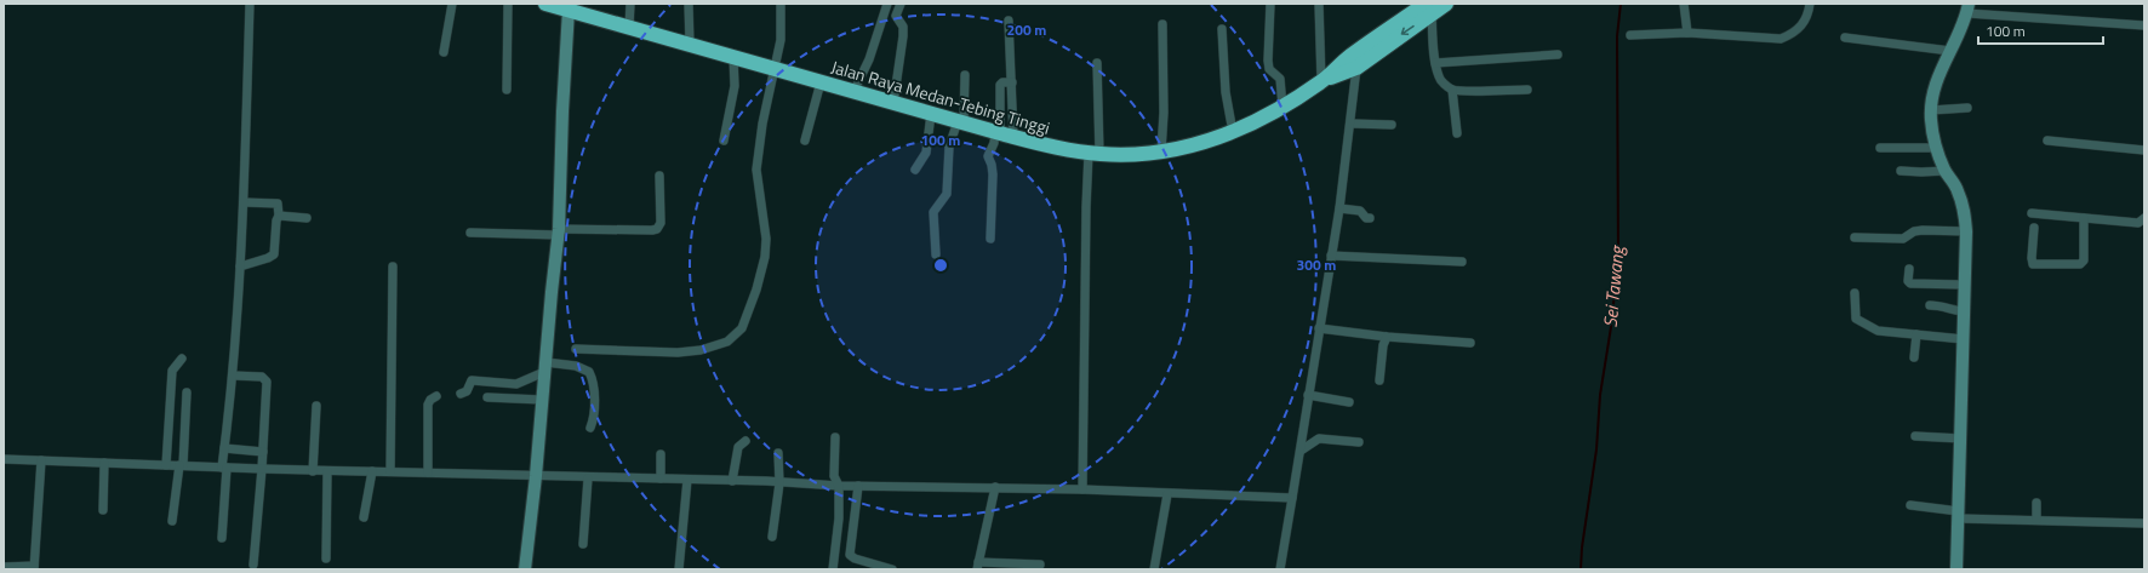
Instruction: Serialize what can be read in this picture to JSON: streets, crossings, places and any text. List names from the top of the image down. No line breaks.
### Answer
{"streets":{"highway":["Jalan Raya Medan-Tebing Tinggi"]},"water":["Sei Tawang"],"scale_bar":"100 m","rings":["200 m","100 m","300 m"]}
